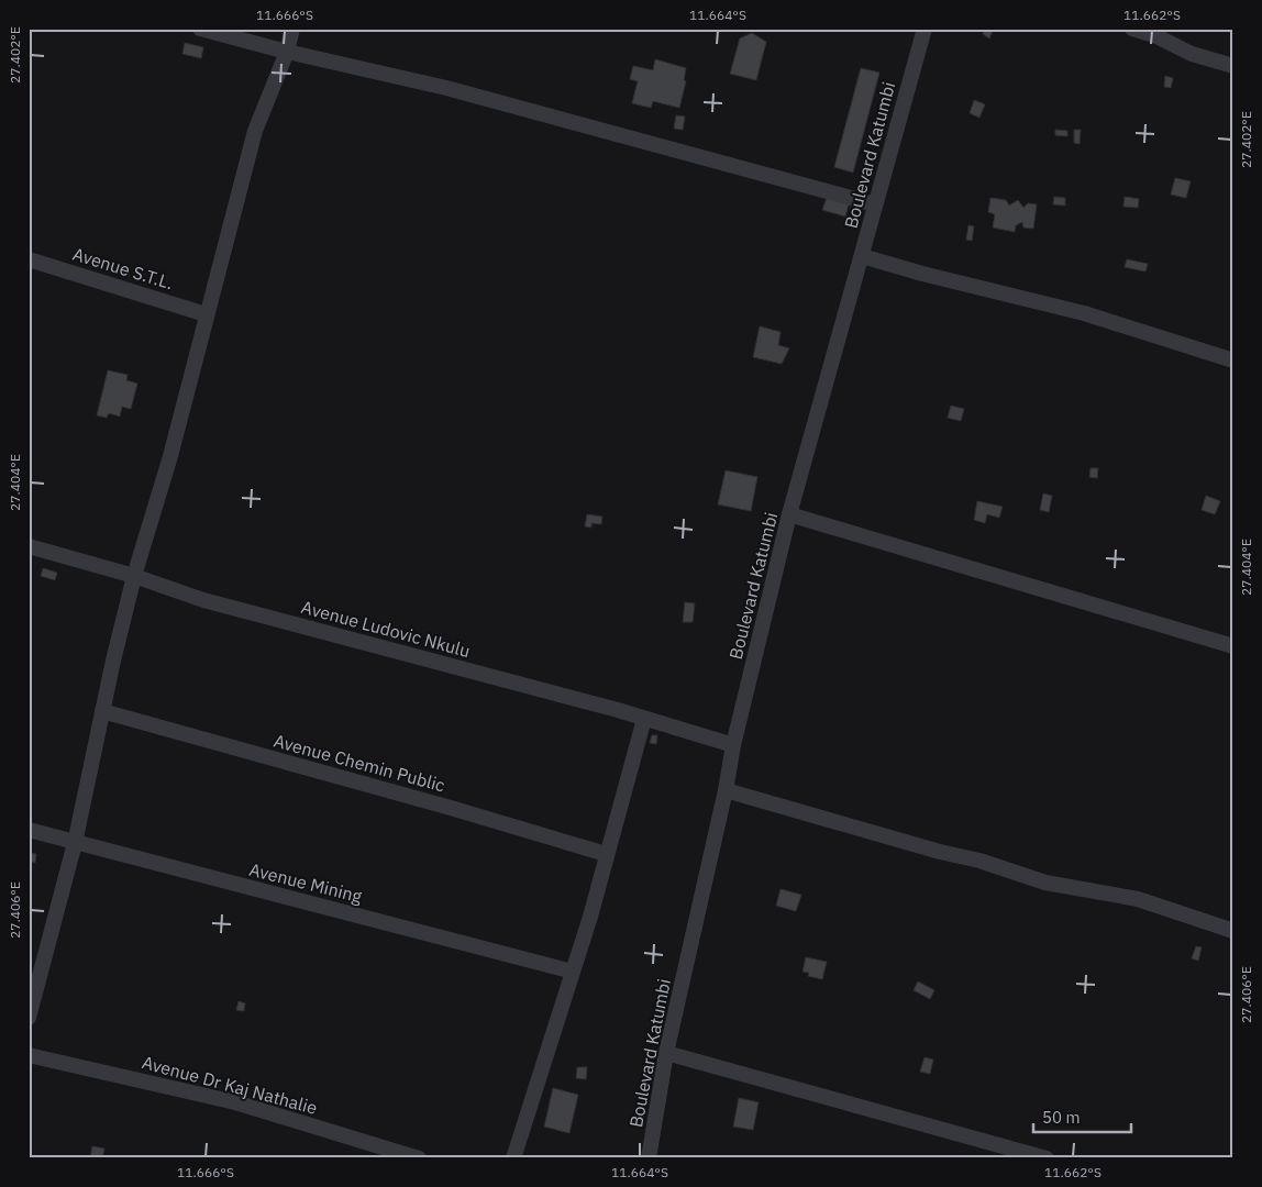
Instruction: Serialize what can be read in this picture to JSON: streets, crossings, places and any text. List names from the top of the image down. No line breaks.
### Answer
{"streets":{"street":["Boulevard Katumbi","Avenue S.T.L.","Avenue Ludovic Nkulu","Avenue Chemin Public","Avenue Mining","Avenue Dr Kaj Nathalie"]},"crossings":[["Boulevard Katumbi","Avenue Ludovic Nkulu"]],"scale_bar":"50 m","coordinates":["11.666°S","11.664°S","11.662°S","27.402°E","27.404°E","27.406°E"]}
